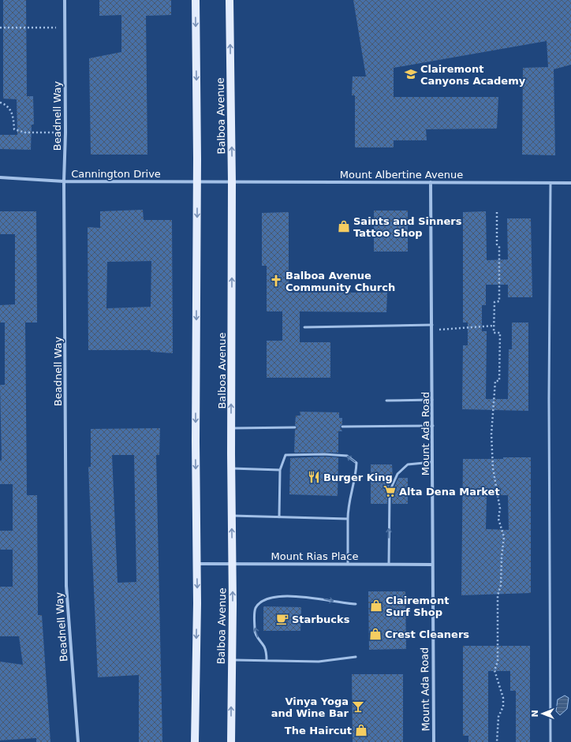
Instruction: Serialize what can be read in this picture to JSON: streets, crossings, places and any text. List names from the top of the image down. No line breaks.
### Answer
{"streets":{"main road":["Balboa Avenue"],"street":["Beadnell Way","Cannington Drive","Mount Albertine Avenue","Mount Ada Road","Mount Rias Place"]},"crossings":[["Beadnell Way","Cannington Drive"],["Balboa Avenue","Cannington Drive"],["Balboa Avenue","Mount Albertine Avenue"],["Balboa Avenue","Mount Rias Place"],["Cannington Drive","Mount Albertine Avenue"],["Mount Albertine Avenue","Mount Ada Road"],["Mount Ada Road","Mount Rias Place"]],"places":{"school or university":["Clairemont Canyons Academy"],"shop":["Saints and Sinners Tattoo Shop","Clairemont Surf Shop","Crest Cleaners","The Haircut"],"church":["Balboa Avenue Community Church"],"restaurant":["Burger King"],"supermarket":["Alta Dena Market"],"cafe":["Starbucks"],"bar":["Vinya Yoga and Wine Bar"]},"north":"left"}
